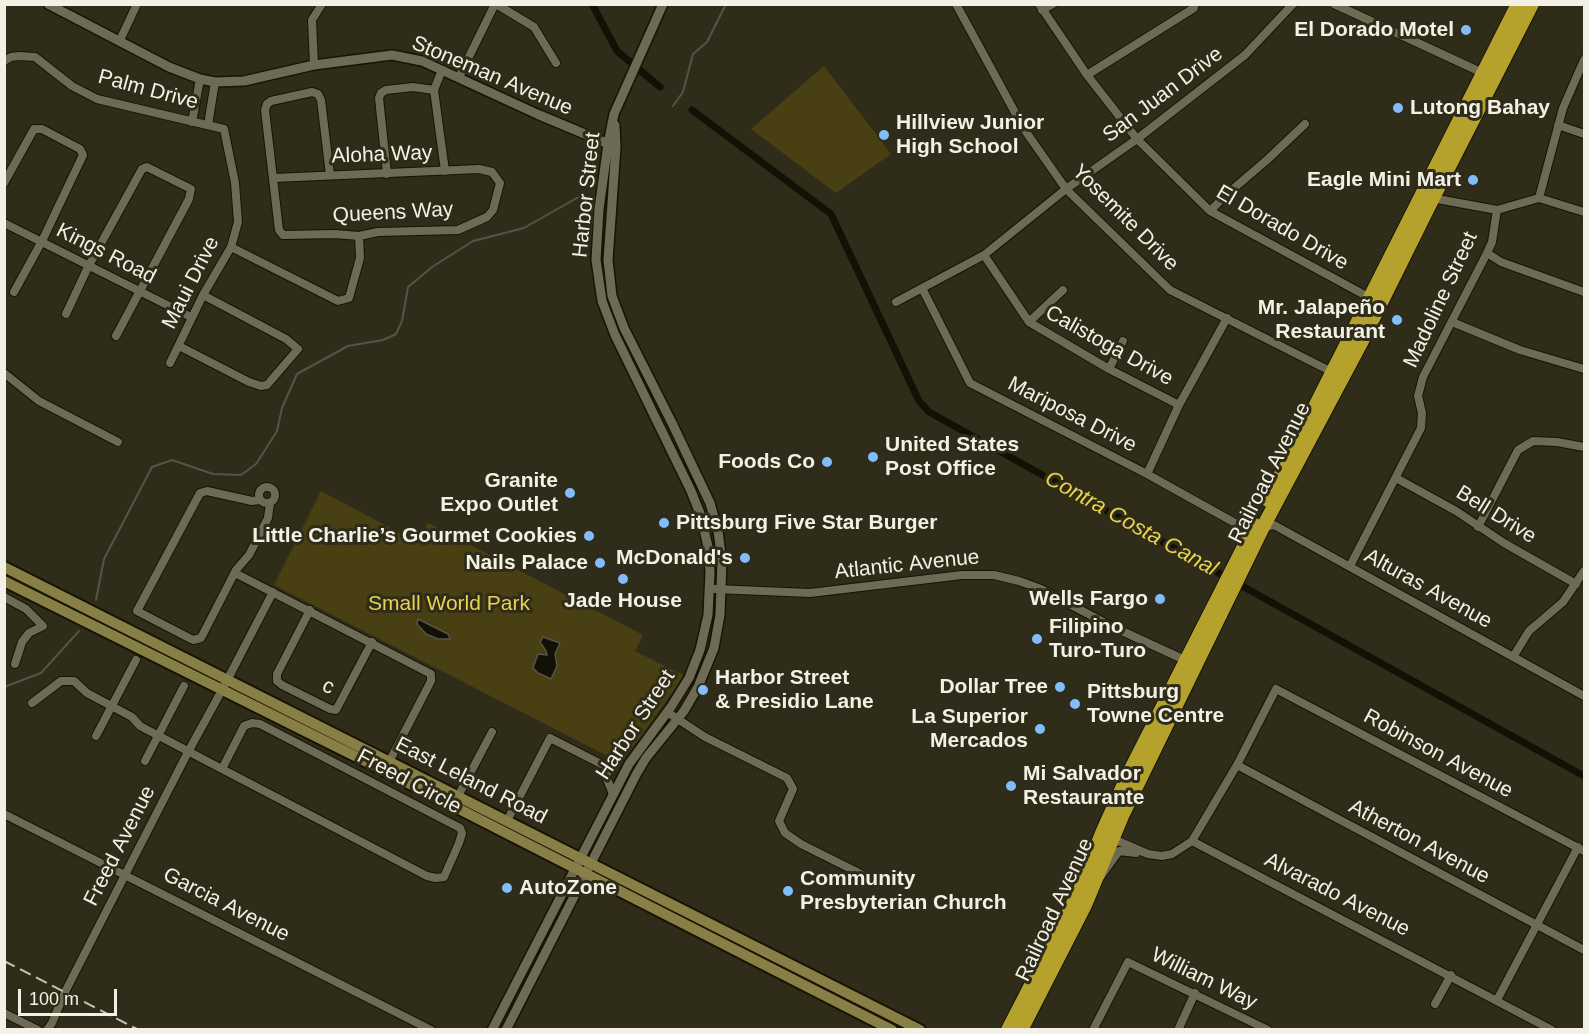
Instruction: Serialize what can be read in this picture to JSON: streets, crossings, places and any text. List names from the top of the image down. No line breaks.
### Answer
{"streets":{"highway":["Railroad Avenue"],"main road":["East Leland Road"],"street":["Stoneman Avenue","Palm Drive","San Juan Drive","Aloha Way","Harbor Street","Queens Way","Yosemite Drive","El Dorado Drive","Kings Road","Maui Drive","Madoline Street","Calistoga Drive","Mariposa Drive","Bell Drive","Atlantic Avenue","Alturas Avenue","c","Robinson Avenue","Freed Circle","Atherton Avenue","Freed Avenue","Alvarado Avenue","Garcia Avenue","William Way"]},"crossings":[["Stoneman Avenue","Harbor Street"],["Palm Drive","Maui Drive"],["San Juan Drive","Yosemite Drive"],["San Juan Drive","El Dorado Drive"],["San Juan Drive","Calistoga Drive"],["San Juan Drive","Mariposa Drive"],["Aloha Way","Queens Way"],["Harbor Street","Atlantic Avenue"],["Harbor Street","East Leland Road"],["Yosemite Drive","Railroad Avenue"],["El Dorado Drive","Railroad Avenue"],["Kings Road","Maui Drive"],["Madoline Street","Bell Drive"],["Madoline Street","Alturas Avenue"],["Mariposa Drive","Railroad Avenue"],["Mariposa Drive","Alturas Avenue"],["Railroad Avenue","Atlantic Avenue"],["Railroad Avenue","Alturas Avenue"],["Robinson Avenue","Atherton Avenue"],["East Leland Road","Freed Avenue"],["Freed Circle","Freed Avenue"],["Freed Avenue","Garcia Avenue"]],"water":["Contra Costa Canal"],"parks":["Small World Park"],"places":["El Dorado Motel","Lutong Bahay","Hillview Junior High School","Eagle Mini Mart","Mr. Jalapeño Restaurant","United States Post Office","Foods Co","Granite Expo Outlet","Pittsburg Five Star Burger","Little Charlie’s Gourmet Cookies","McDonald's","Nails Palace","Jade House","Wells Fargo","Filipino Turo-Turo","Dollar Tree","Harbor Street & Presidio Lane","Pittsburg Towne Centre","La Superior Mercados","Mi Salvador Restaurante","AutoZone","Community Presbyterian Church"],"scale_bar":"100 m"}
